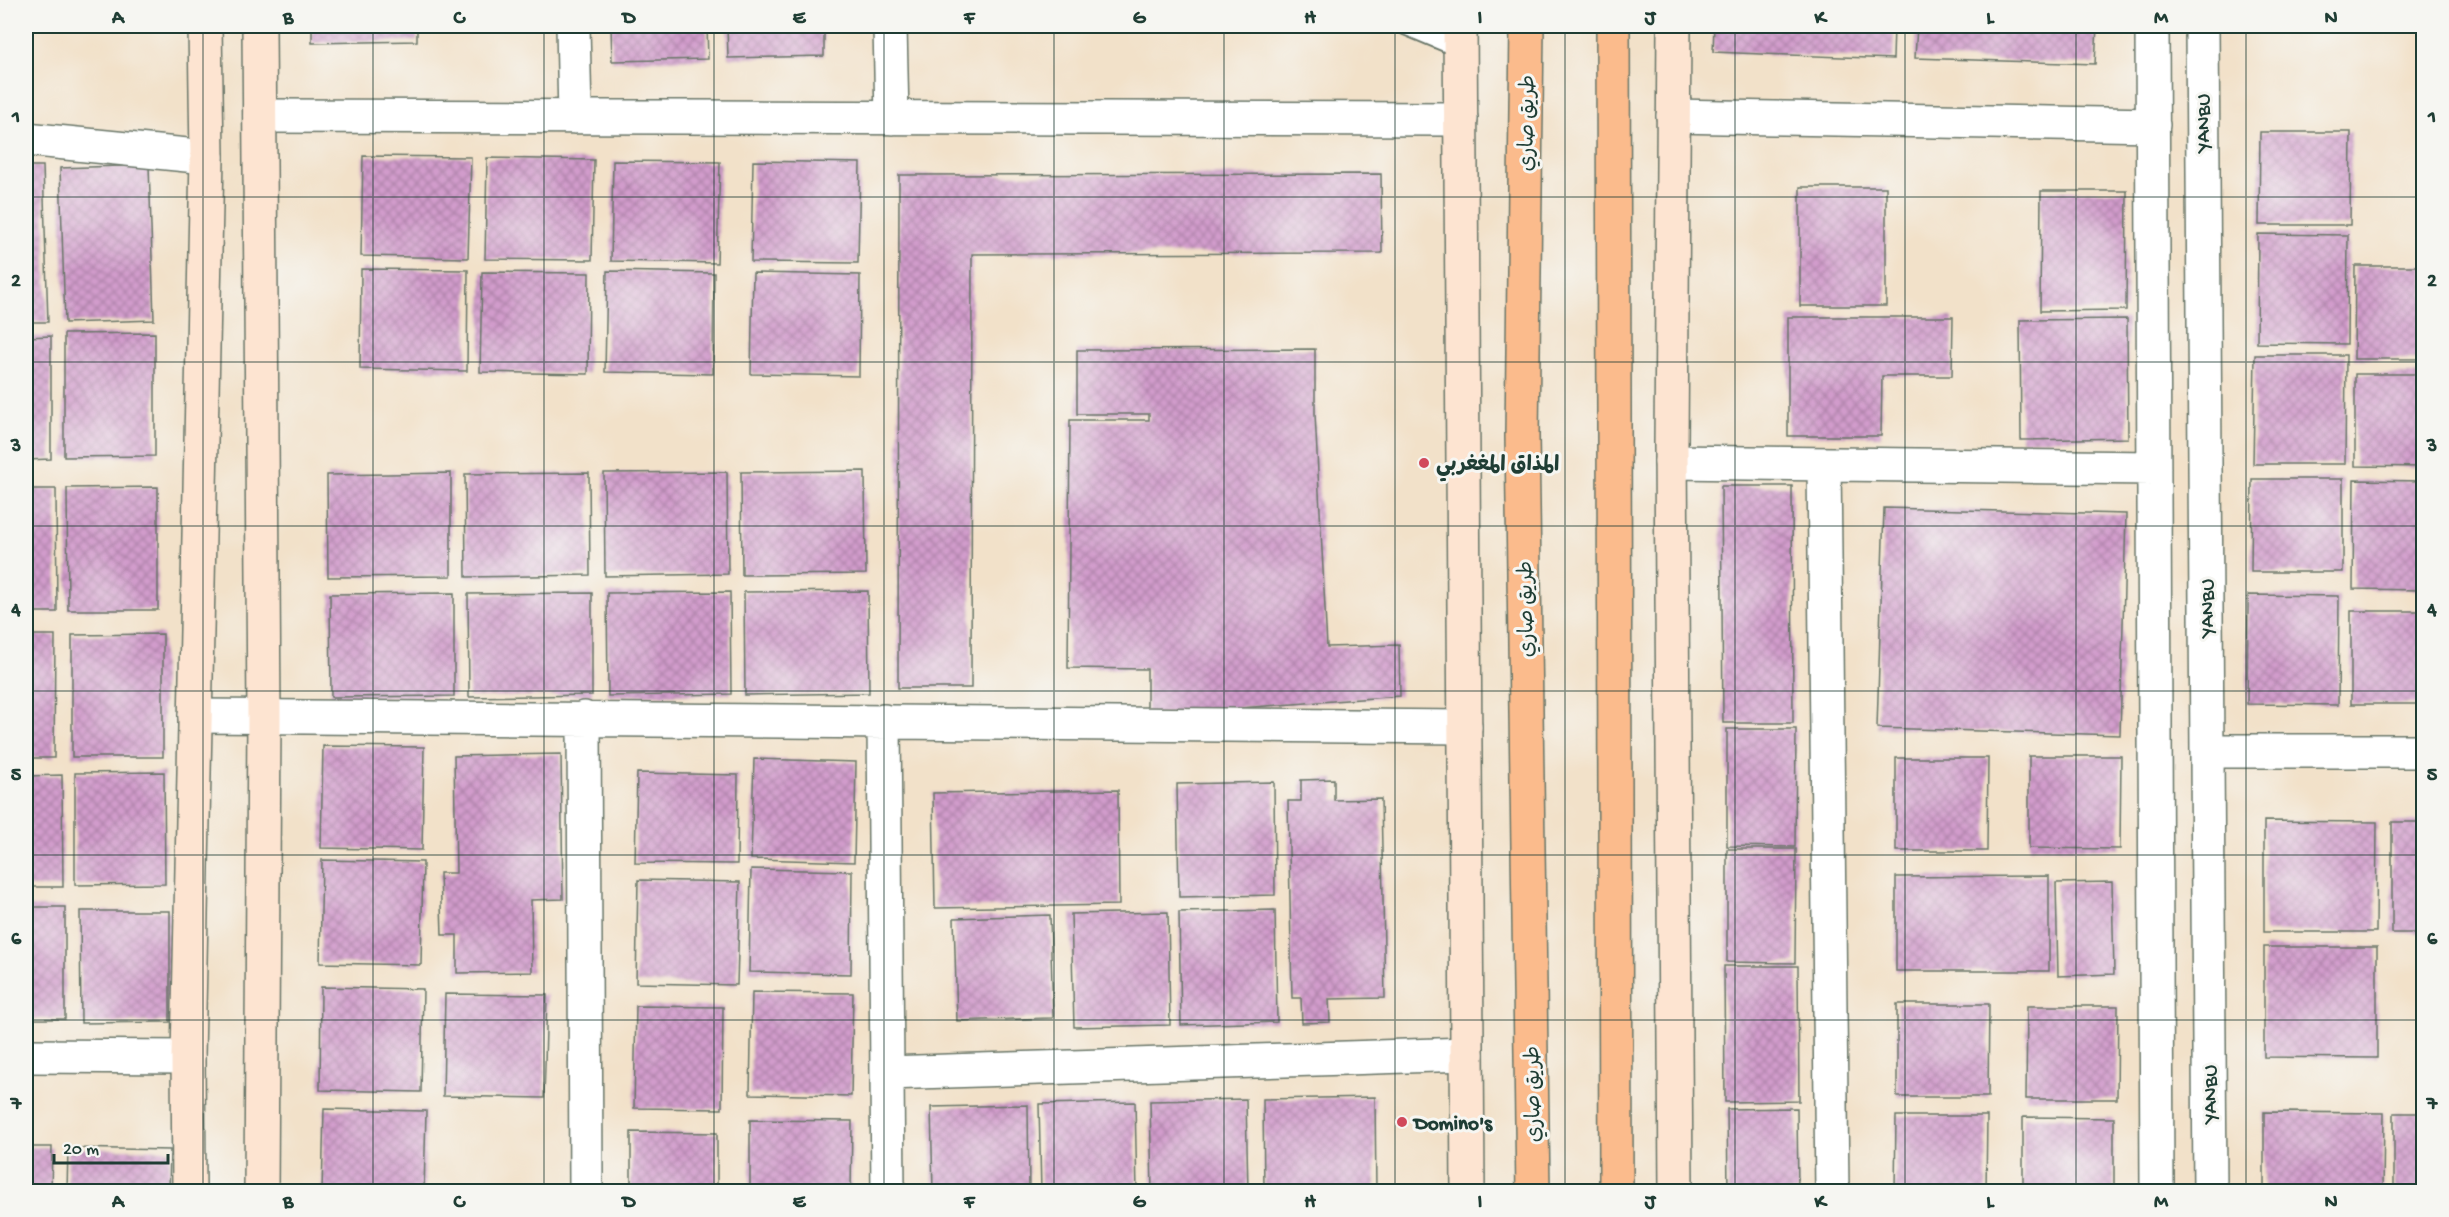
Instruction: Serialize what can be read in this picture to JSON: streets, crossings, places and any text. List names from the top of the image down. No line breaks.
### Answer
{"streets":{"main road":["طريق صاري"],"street":["YANBU"]},"places":["المذاق المغغربي","Domino's"],"scale_bar":"20 m","grid":{"columns":["A","B","C","D","E","F","G","H","I","J","K","L","M","N"],"rows":["1","2","3","4","5","6","7"]}}
